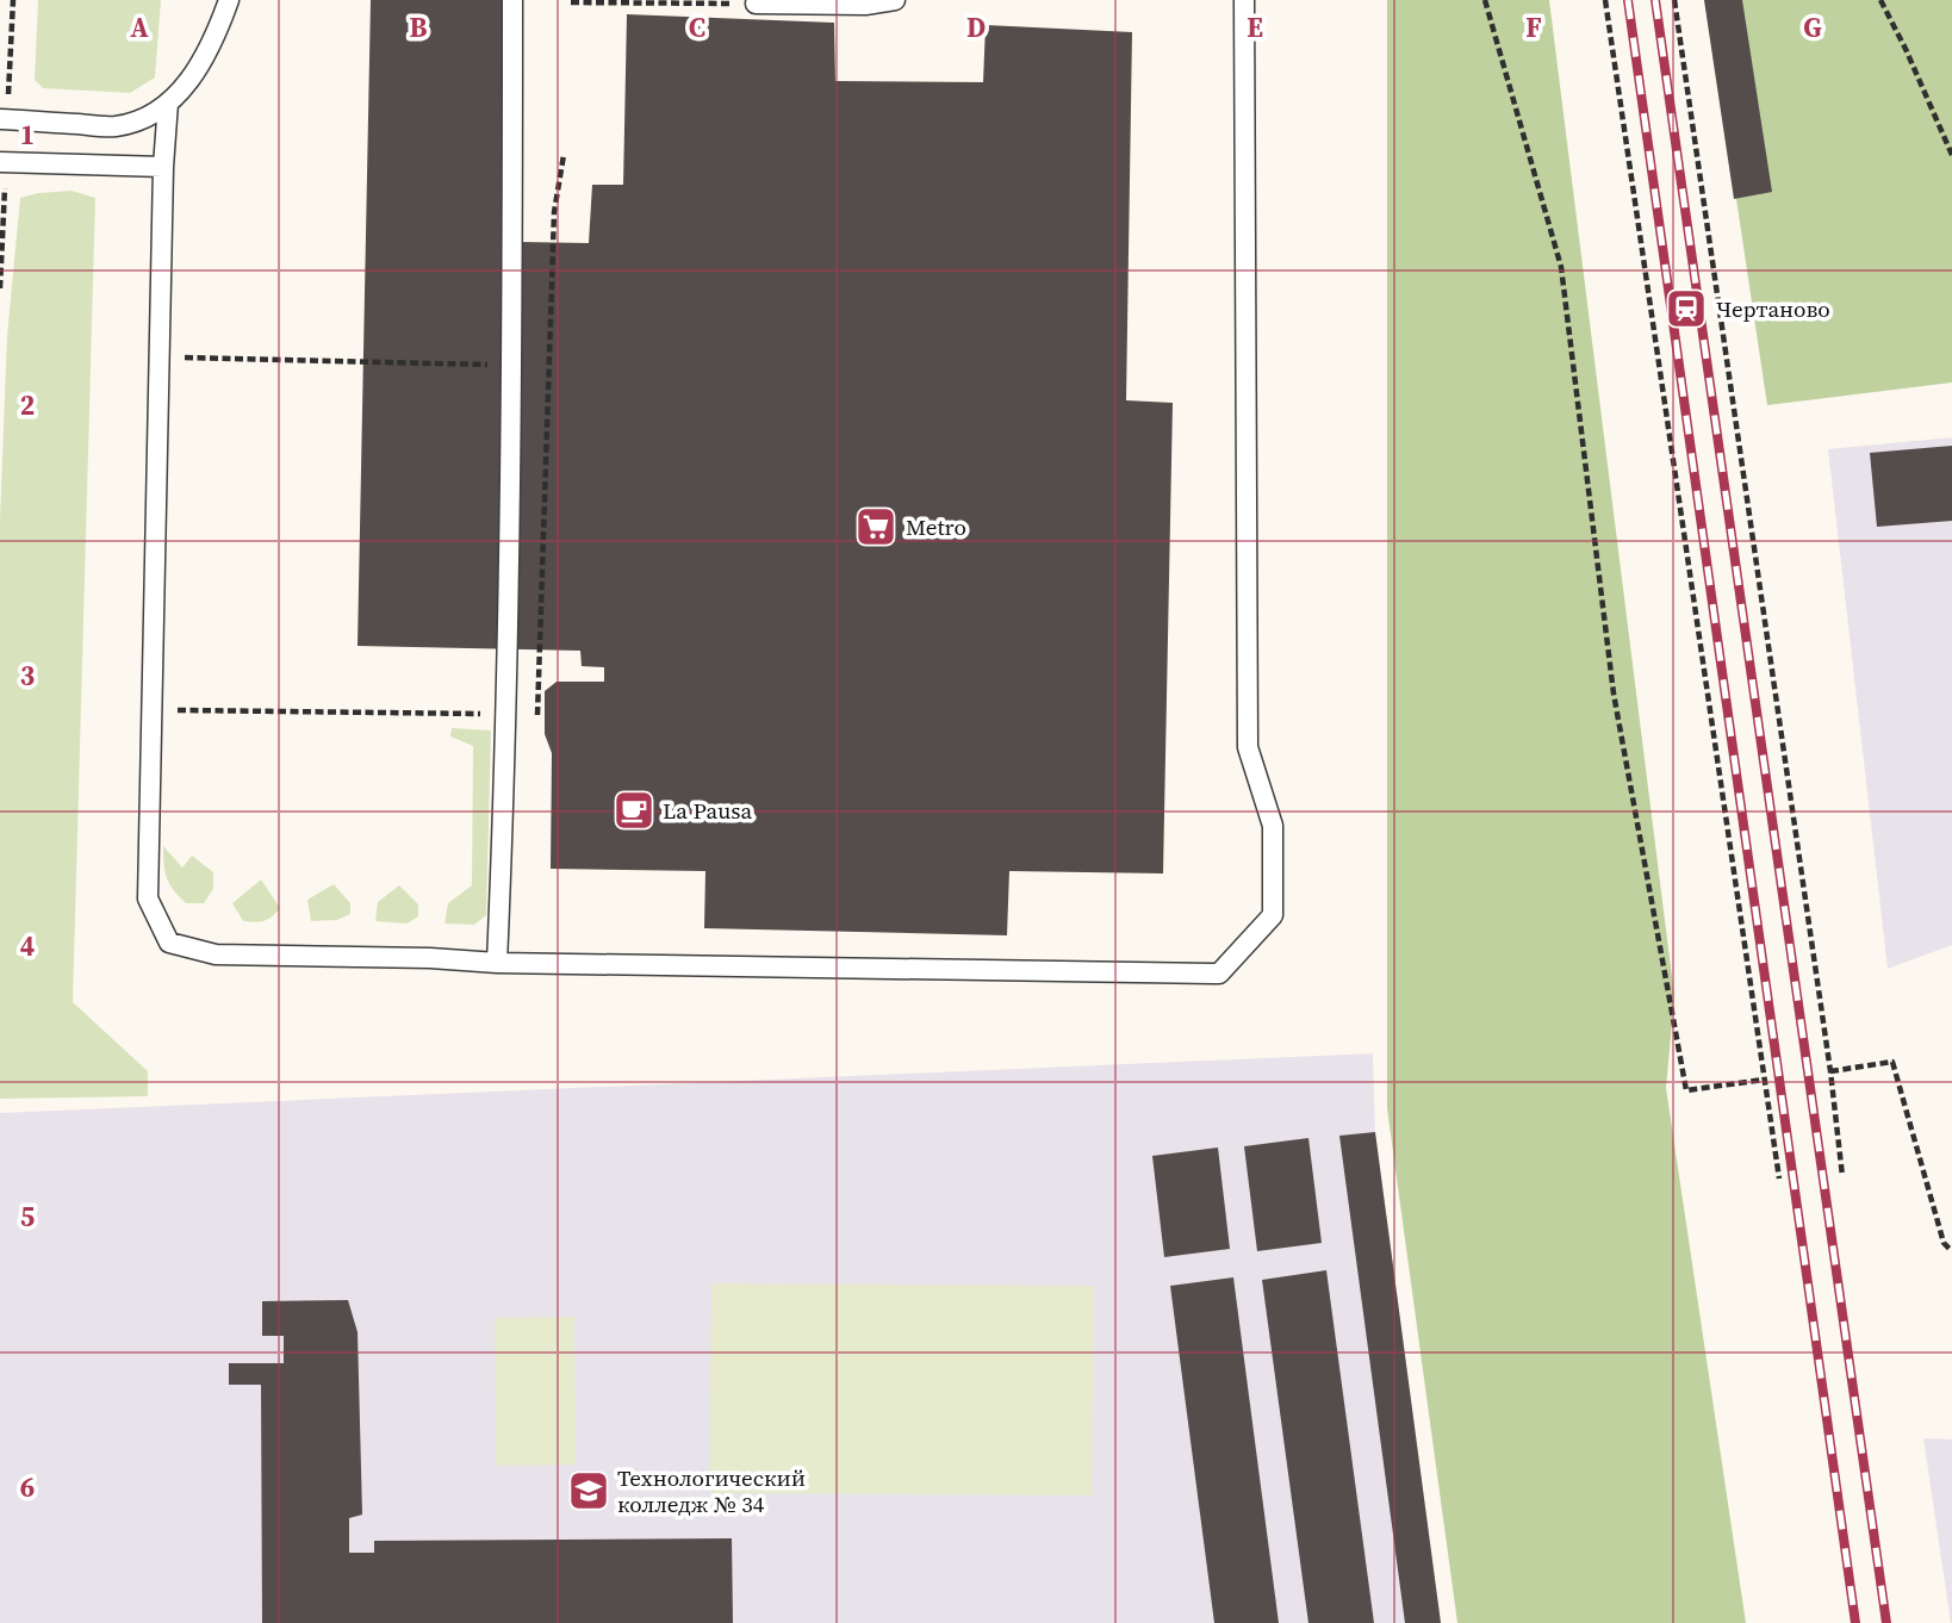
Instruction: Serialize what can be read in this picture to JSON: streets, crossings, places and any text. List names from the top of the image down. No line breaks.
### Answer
{"places":{"station":["Чертаново"],"supermarket":["Metro"],"cafe":["La Pausa"],"school or university":["Технологический колледж № 34"]},"grid":{"columns":["A","B","C","D","E","F","G"],"rows":["1","2","3","4","5","6"]}}
